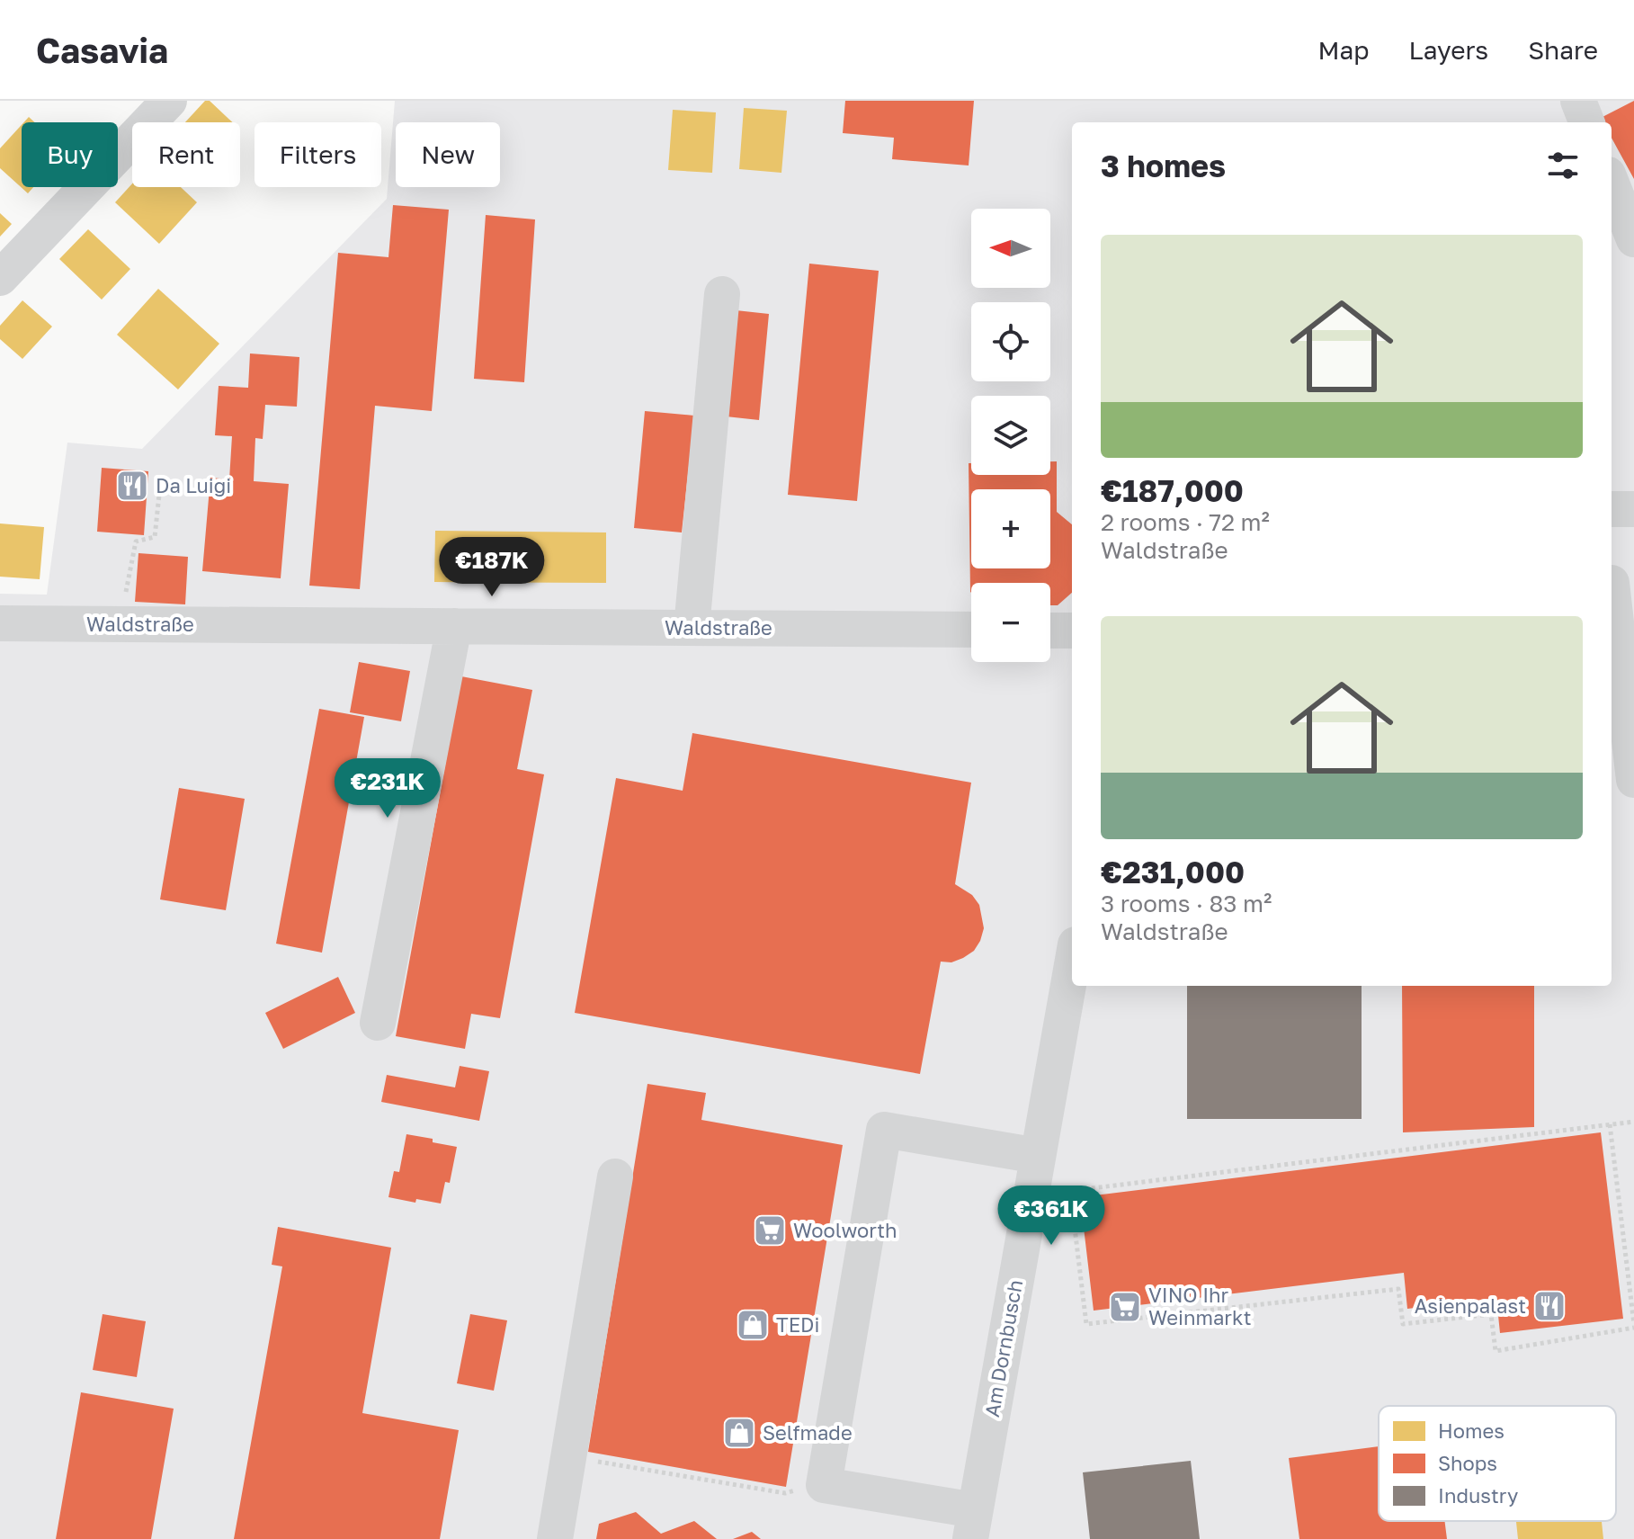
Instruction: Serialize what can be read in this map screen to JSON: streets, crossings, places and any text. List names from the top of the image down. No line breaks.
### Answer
{"streets":{"street":["Waldstraße","Am Dornbusch"]},"places":{"restaurant":["Da Luigi","Asienpalast"],"supermarket":["Woolworth","VINO Ihr Weinmarkt"],"shop":["TEDi","Selfmade"]},"legend":["Homes","Shops","Industry"],"north":"left","page":{"header":"Casavia","nav":["Map","Layers","Share"],"chip":["Buy","Rent","Filters","New"],"heading":"3 homes","map_buttons":["+","−"],"list":[{"name":"€187,000","note":"2 rooms · 72 m² · Waldstraße"},{"name":"€231,000","note":"3 rooms · 83 m² · Waldstraße"}],"price":["€187K","€231K","€361K"]}}
